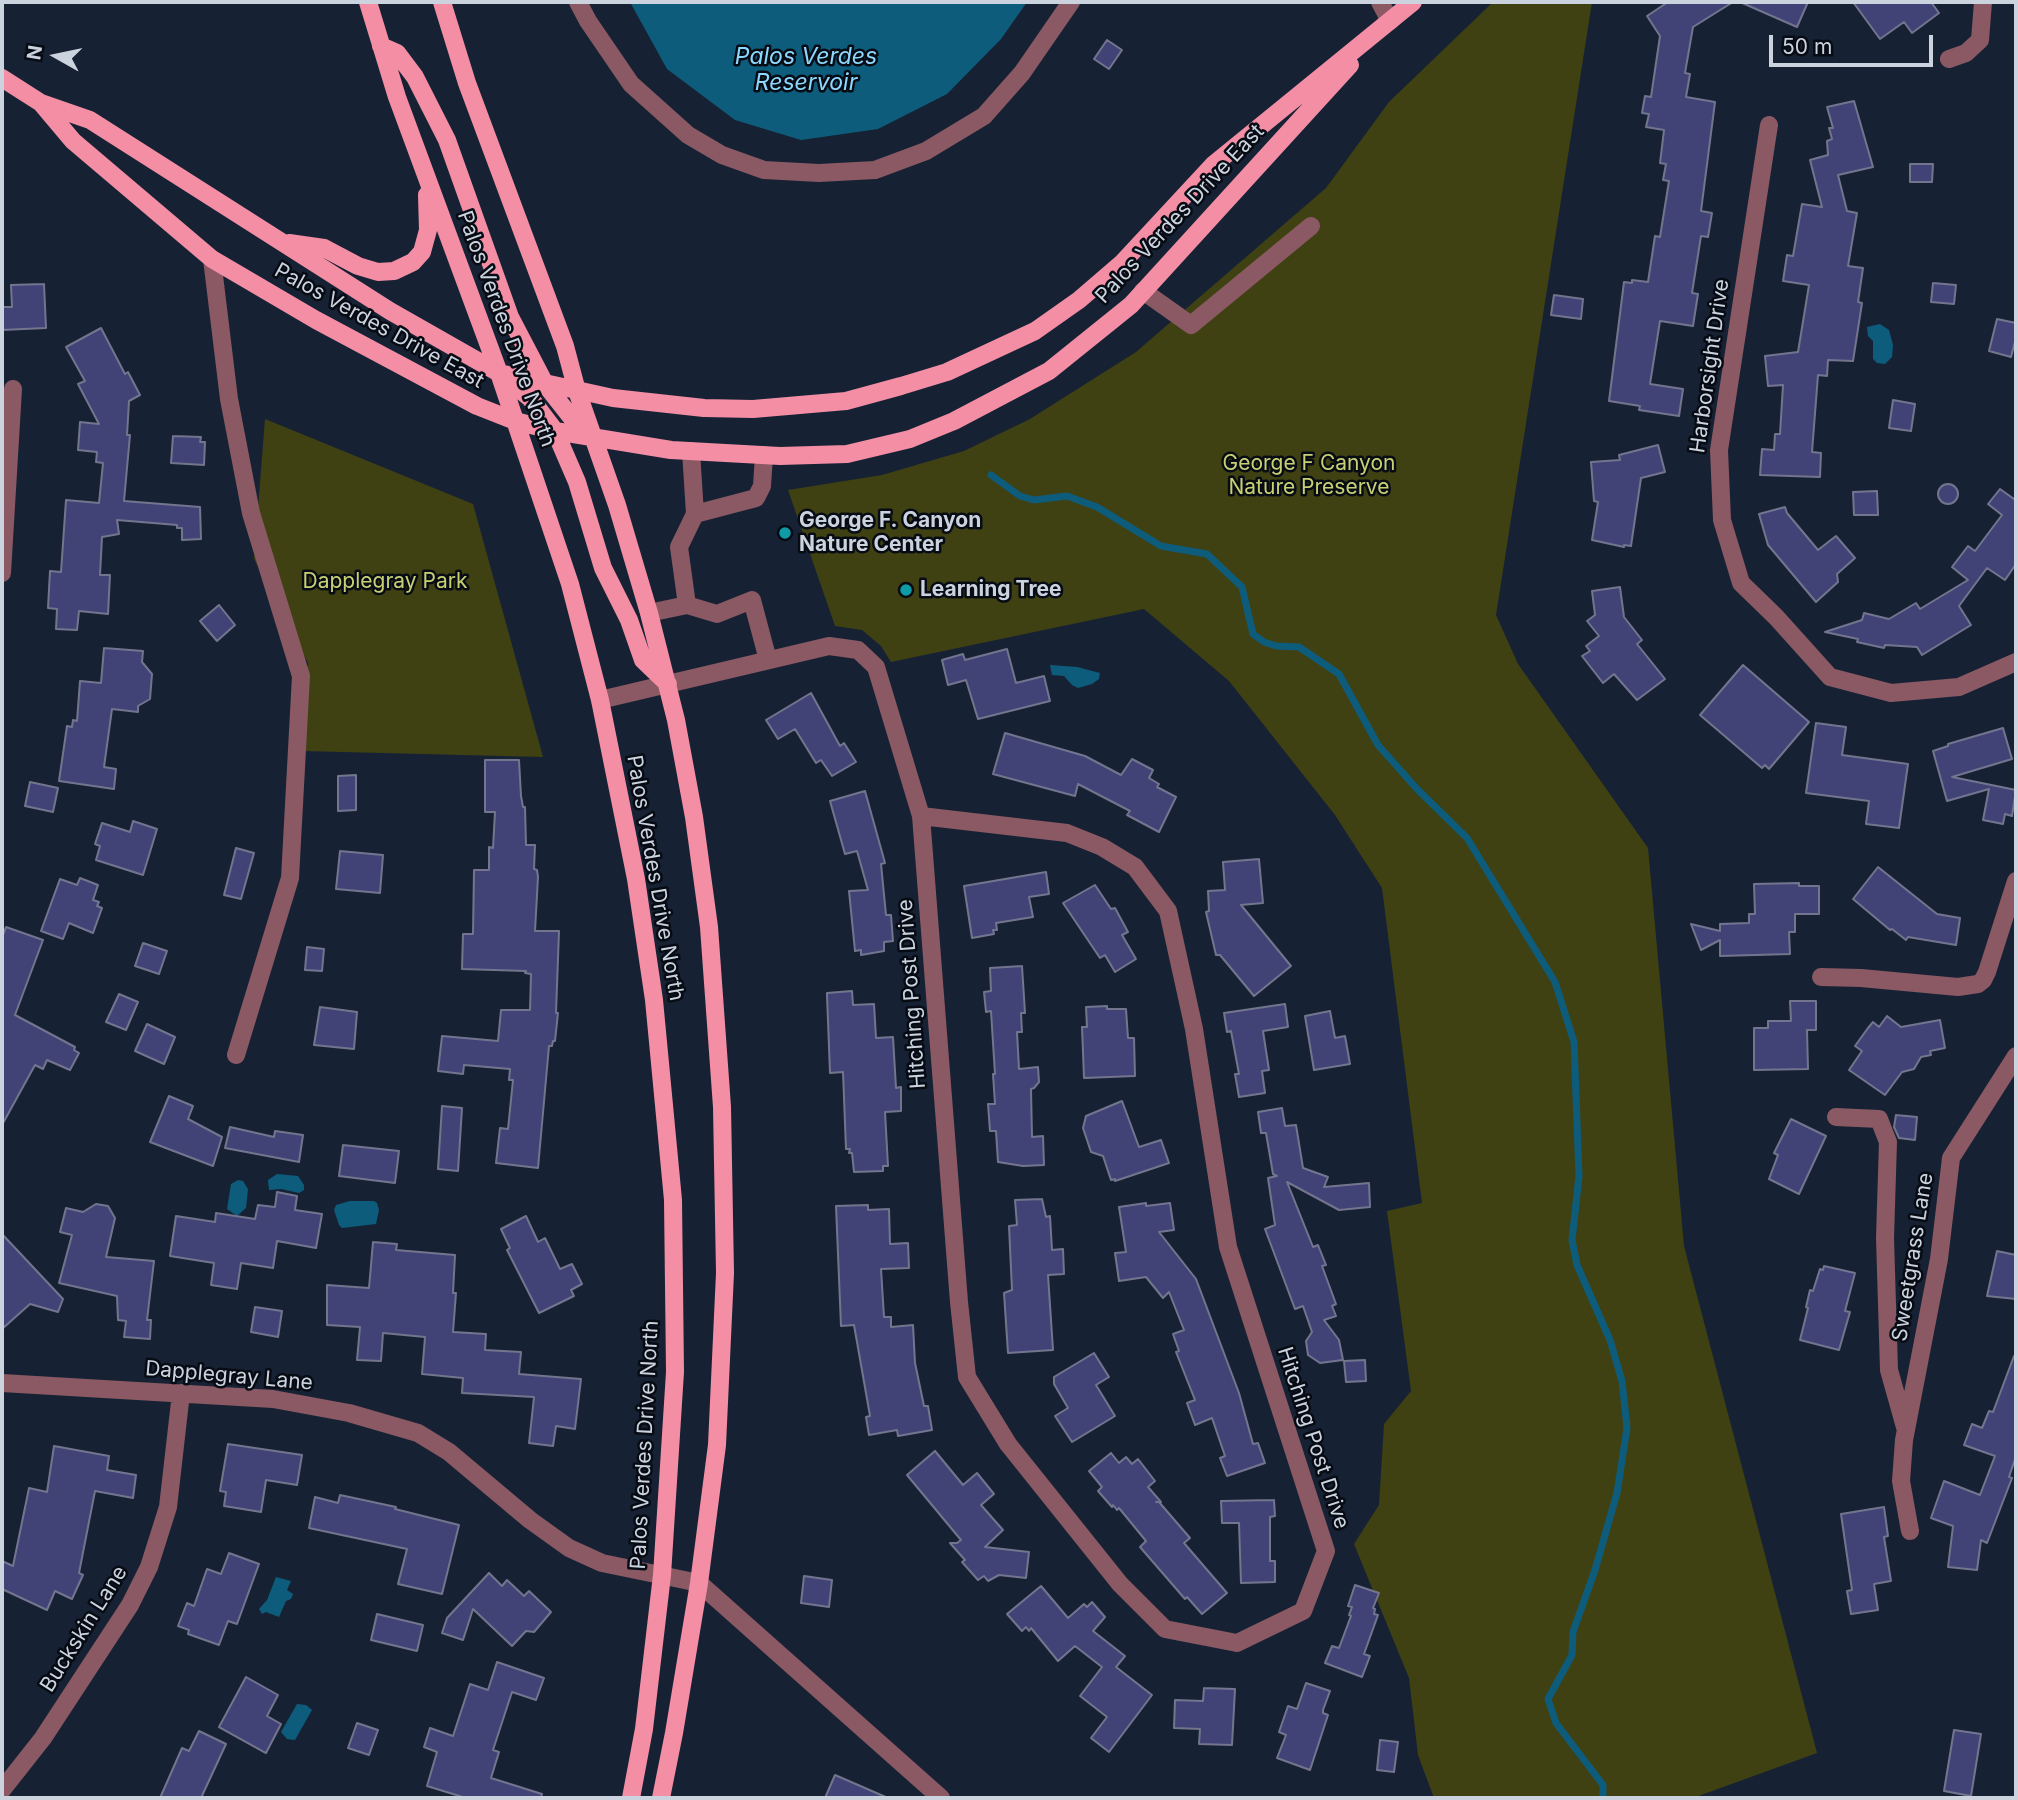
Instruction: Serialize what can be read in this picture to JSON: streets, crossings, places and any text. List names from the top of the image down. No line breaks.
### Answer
{"streets":{"main road":["Palos Verdes Drive East","Palos Verdes Drive North"],"street":["Harborsight Drive","Hitching Post Drive","Sweetgrass Lane","Dapplegray Lane","Buckskin Lane"]},"crossings":[["Palos Verdes Drive East","Palos Verdes Drive North"],["Palos Verdes Drive North","Hitching Post Drive"],["Palos Verdes Drive North","Dapplegray Lane"],["Dapplegray Lane","Buckskin Lane"]],"water":["Palos Verdes Reservoir"],"parks":["George F Canyon Nature Preserve","Dapplegray Park"],"places":["George F. Canyon Nature Center","Learning Tree"],"scale_bar":"50 m","north":"left"}
